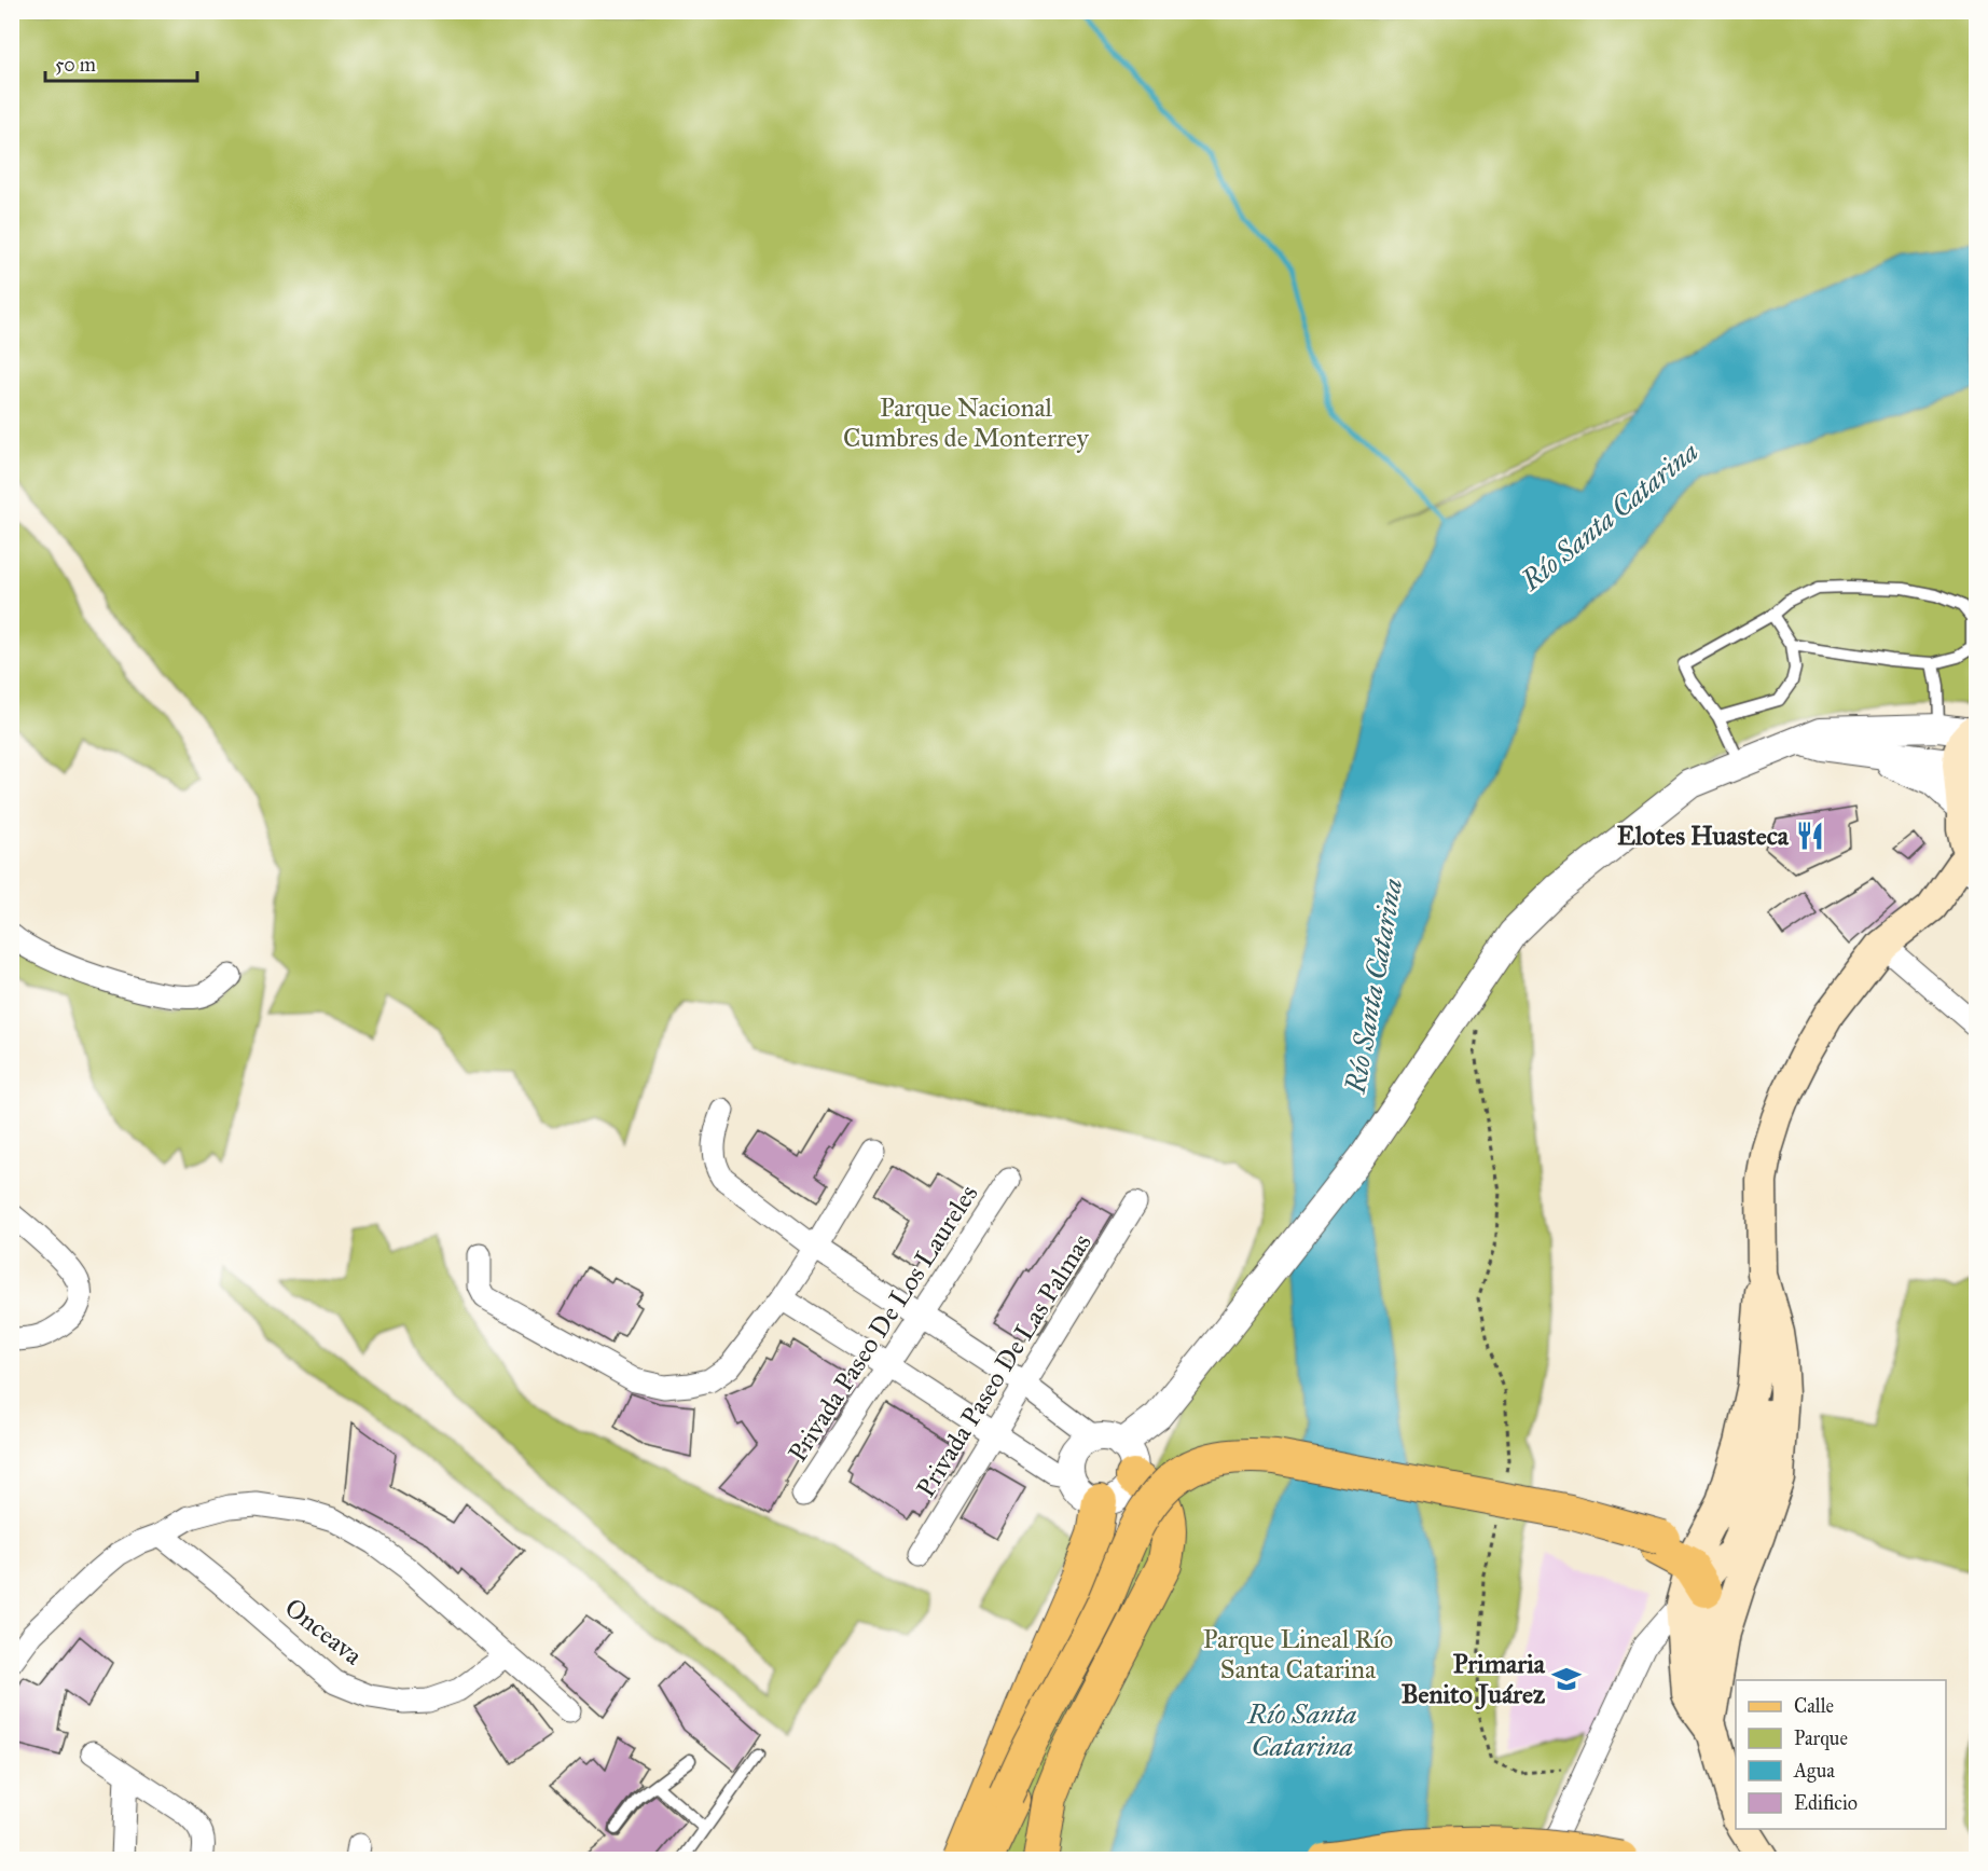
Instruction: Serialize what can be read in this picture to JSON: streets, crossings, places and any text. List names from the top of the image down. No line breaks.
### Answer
{"streets":{"street":["Privada Paseo De Los Laureles","Privada Paseo De Las Palmas","Onceava"]},"water":["Río Santa Catarina"],"parks":["Parque Nacional Cumbres de Monterrey","Parque Lineal Río Santa Catarina"],"places":{"restaurant":["Elotes Huasteca"],"school or university":["Primaria Benito Juárez"]},"legend":["Calle","Parque","Agua","Edificio"],"scale_bar":"50 m"}
